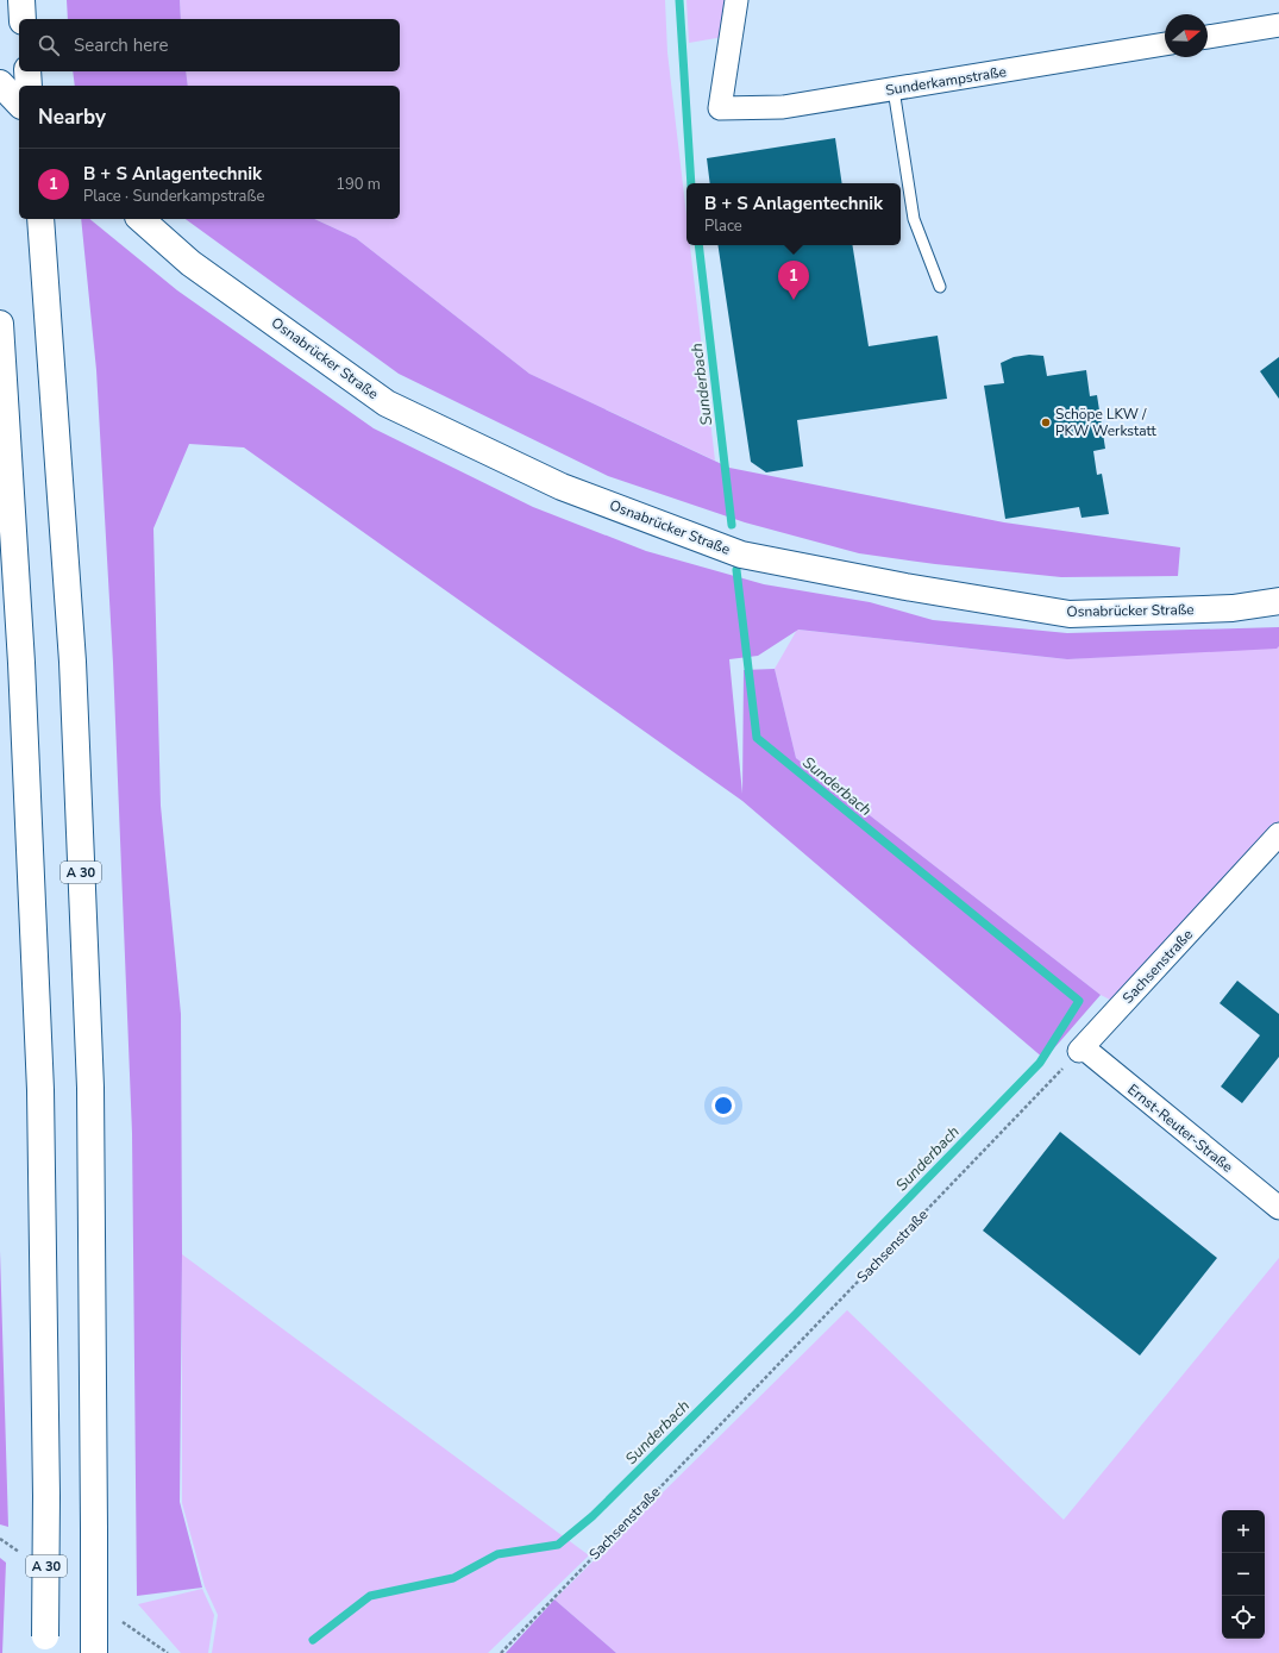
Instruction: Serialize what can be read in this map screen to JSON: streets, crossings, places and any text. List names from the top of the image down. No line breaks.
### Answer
{"streets":{"main road":["Osnabrücker Straße","A 30"],"street":["Sunderkampstraße","Sachsenstraße","Ernst-Reuter-Straße"]},"crossings":[["Sachsenstraße","Ernst-Reuter-Straße"]],"water":["Sunderbach"],"places":["Schöpe LKW / PKW Werkstatt"],"north":"right","page":{"search":"Search here","heading":"Nearby","list":[{"mark":"1","name":"B + S Anlagentechnik","note":"Place · Sunderkampstraße","value":"190 m"}],"popup":["B + S Anlagentechnik","Place"],"pins":"1","map_buttons":["+","−"]}}
